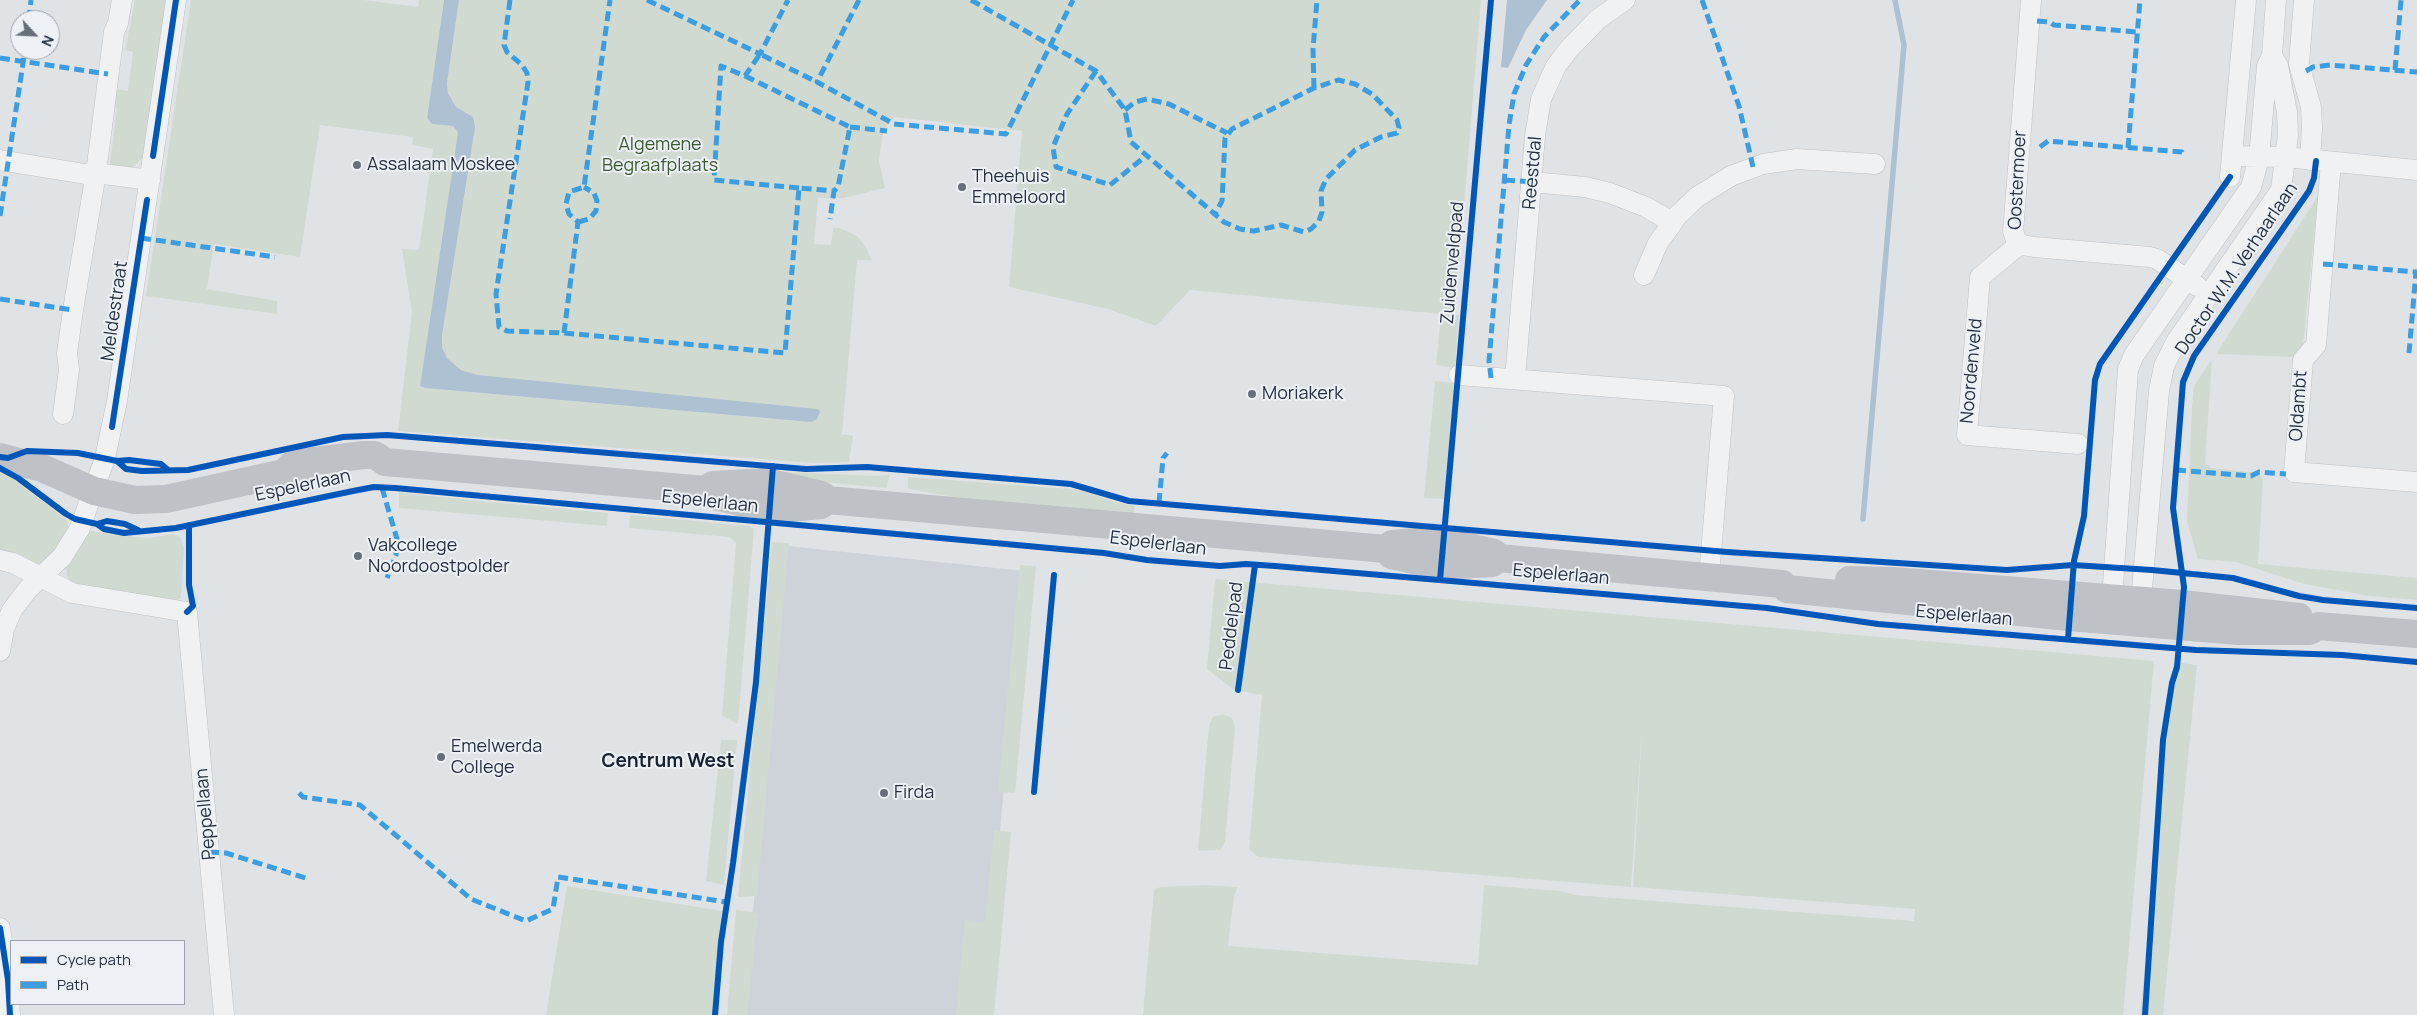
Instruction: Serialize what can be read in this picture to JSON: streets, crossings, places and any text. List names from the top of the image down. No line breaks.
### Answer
{"streets":{"main road":["Espelerlaan"],"street":["Reestdal","Oostermoer","Doctor W.M. Verhaarlaan","Meldestraat","Noordenveld","Oldambt","Peppellaan"],"cycle path":["Zuidenveldpad","Peddelpad"]},"crossings":[["Oostermoer","Doctor W.M. Verhaarlaan"],["Oostermoer","Noordenveld"],["Doctor W.M. Verhaarlaan","Oldambt"],["Doctor W.M. Verhaarlaan","Espelerlaan"],["Meldestraat","Espelerlaan"],["Meldestraat","Peppellaan"]],"districts":["Centrum West"],"parks":["Algemene Begraafplaats"],"places":["Assalaam Moskee","Theehuis Emmeloord","Moriakerk","Vakcollege Noordoostpolder","Emelwerda College","Firda"],"legend":["Cycle path","Path"],"north":"bottom right"}
